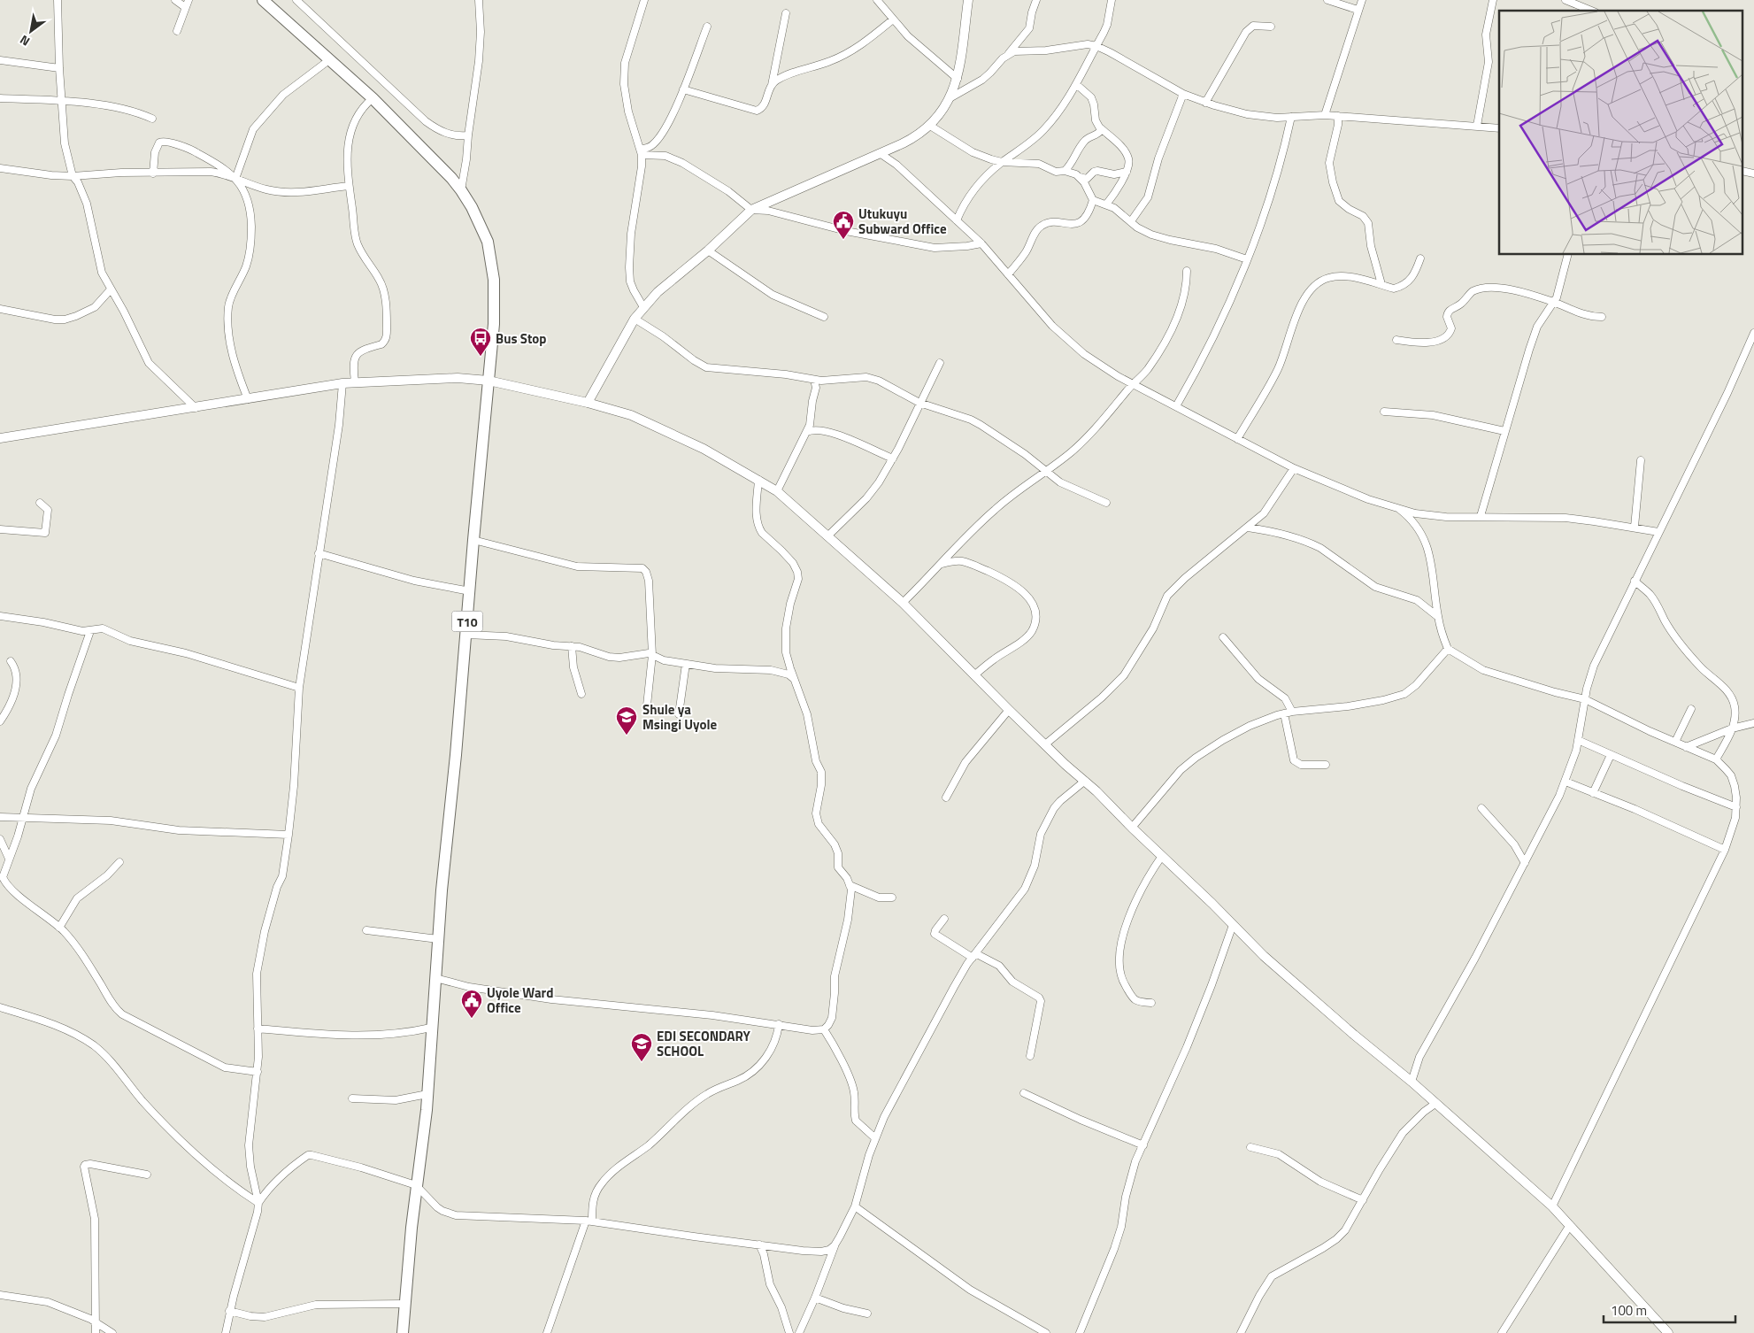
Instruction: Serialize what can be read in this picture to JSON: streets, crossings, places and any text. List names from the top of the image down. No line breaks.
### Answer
{"streets":{"highway":["T10"]},"places":{"public building":["Utukuyu Subward Office","Uyole Ward Office"],"bus stop":["Bus Stop"],"school or university":["Shule ya Msingi Uyole","EDI SECONDARY SCHOOL"]},"scale_bar":"100 m","north":"bottom left"}
